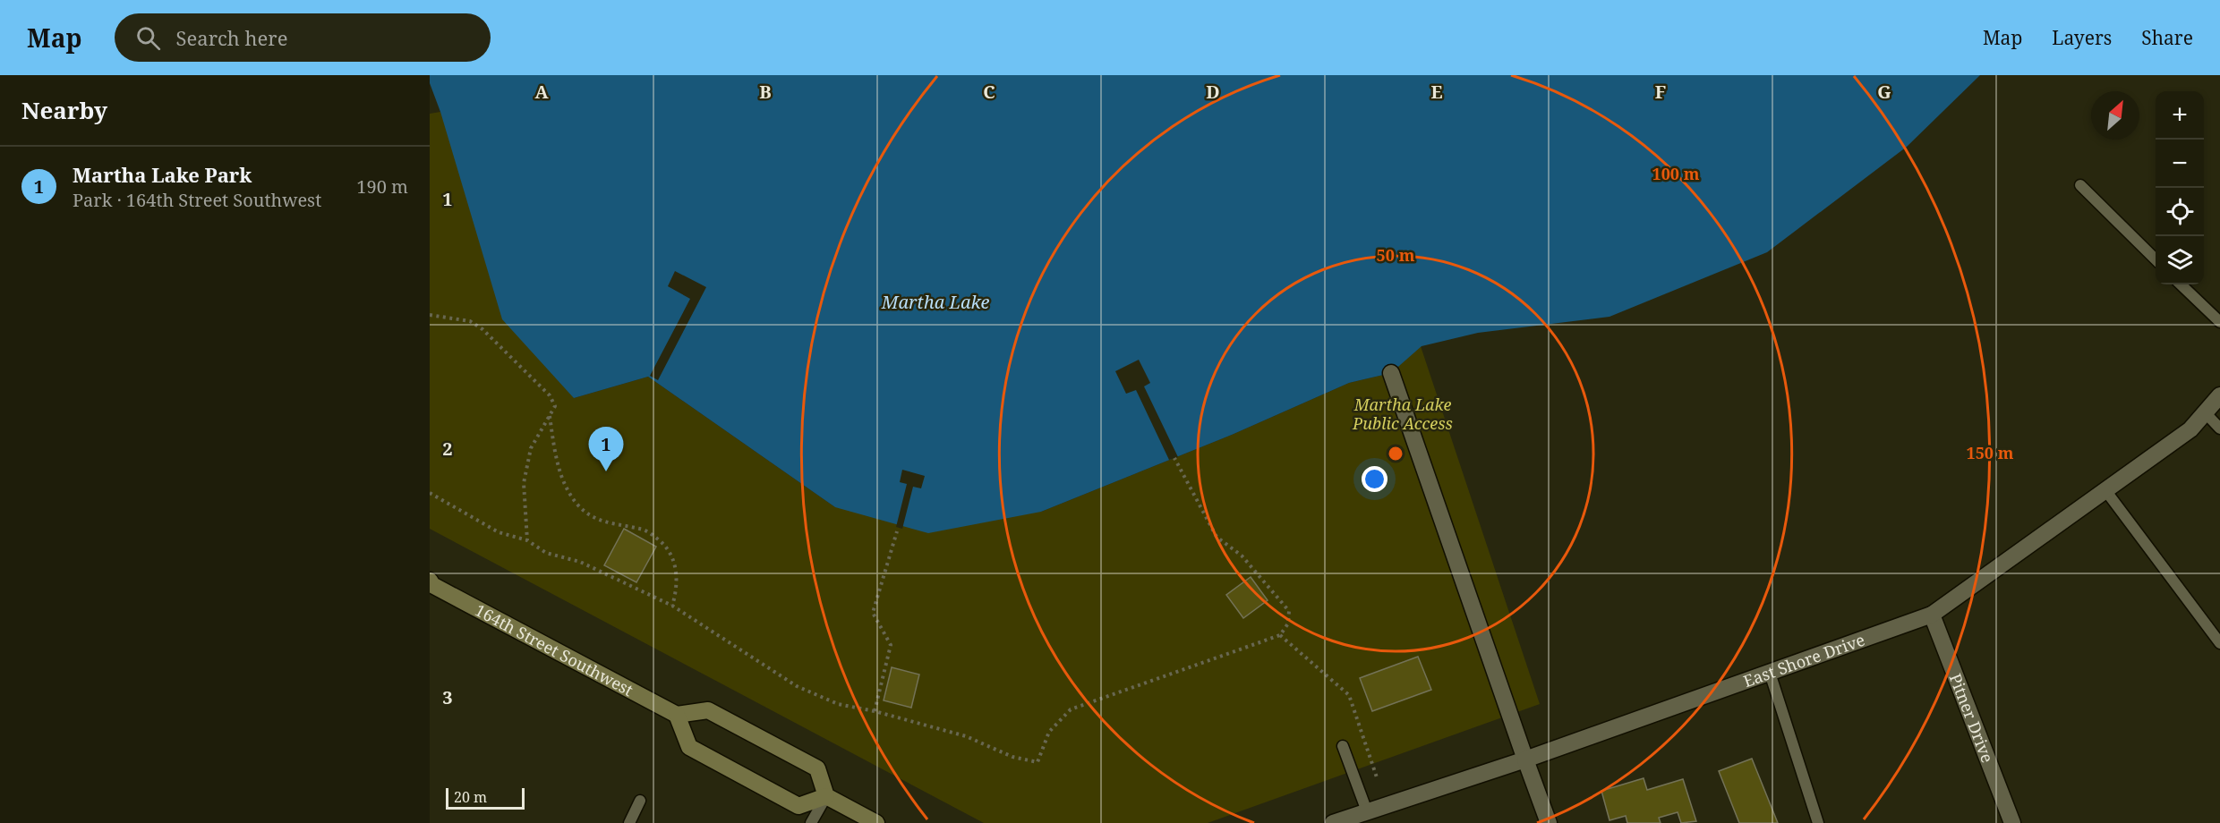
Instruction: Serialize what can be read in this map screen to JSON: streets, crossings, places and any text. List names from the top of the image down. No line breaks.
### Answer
{"streets":{"main road":["164th Street Southwest"],"street":["East Shore Drive","Pitner Drive"]},"crossings":[["East Shore Drive","Pitner Drive"]],"water":["Martha Lake"],"parks":["Martha Lake Public Access"],"scale_bar":"20 m","north":"top right","page":{"header":"Map","search":"Search here","nav":["Map","Layers","Share"],"heading":"Nearby","map_buttons":["+","−"],"list":[{"mark":"1","name":"Martha Lake Park","note":"Park · 164th Street Southwest","value":"190 m"}],"pins":"1","scale":"20 m"},"grid":{"columns":["A","B","C","D","E","F","G"],"rows":["1","2","3"]},"rings":["100 m","50 m","150 m"]}
